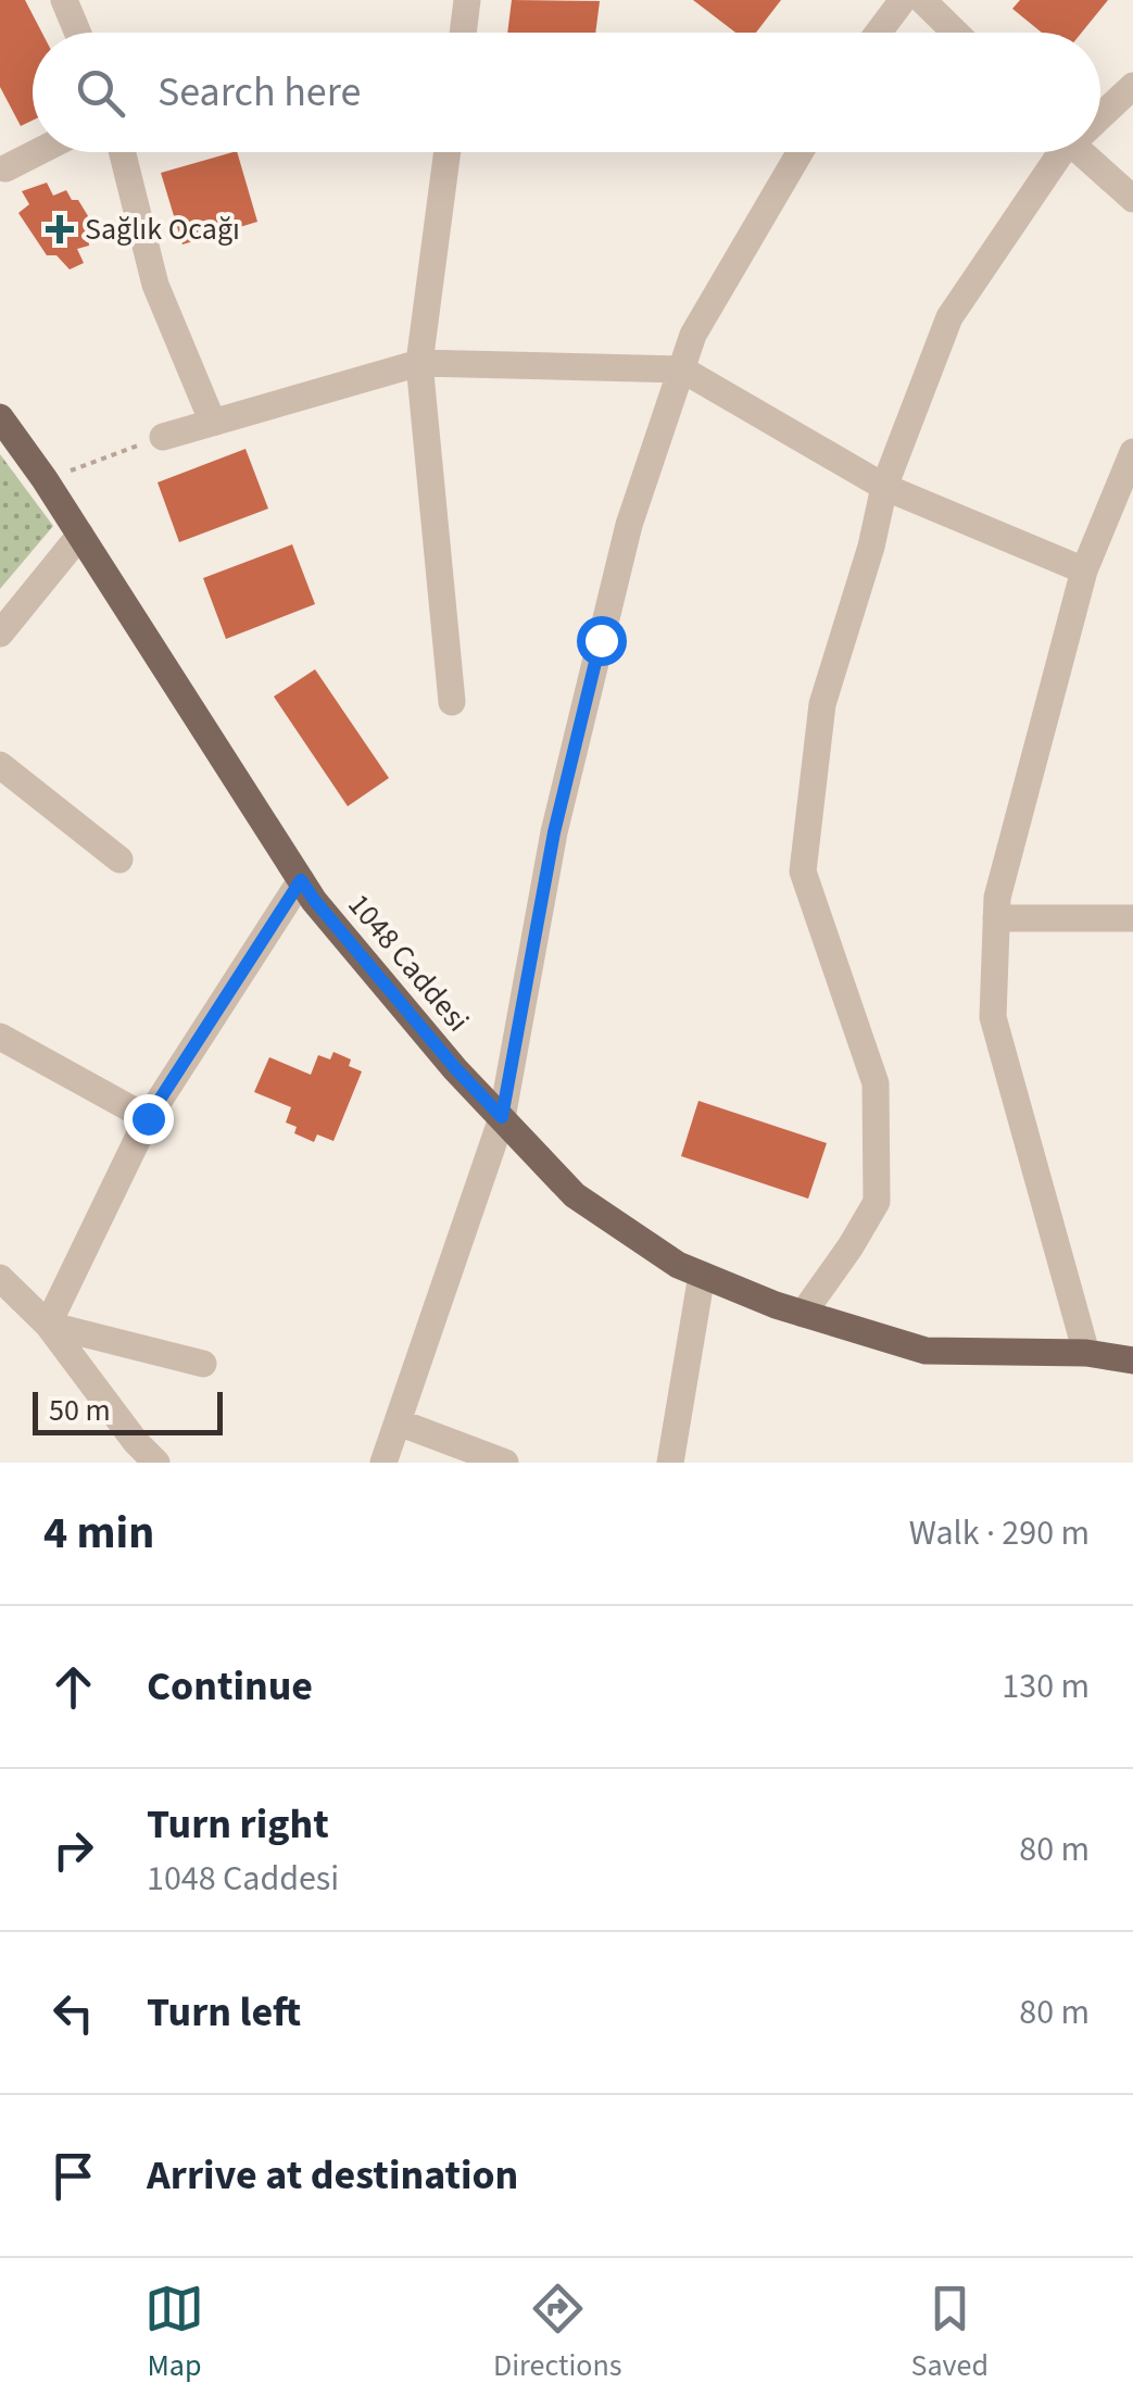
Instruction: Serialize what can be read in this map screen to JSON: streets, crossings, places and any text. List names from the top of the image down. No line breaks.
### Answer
{"streets":{"main road":["1048 Caddesi"]},"places":{"health":["Sağlık Ocağı"]},"scale_bar":"50 m","page":{"search":"Search here","scale":"50 m","heading":["4 min","Walk · 290 m"],"list":[["Continue","130 m"],["Turn right","1048 Caddesi","80 m"],["Turn left","80 m"],"Arrive at destination"],"nav":["Map","Directions","Saved"]}}
